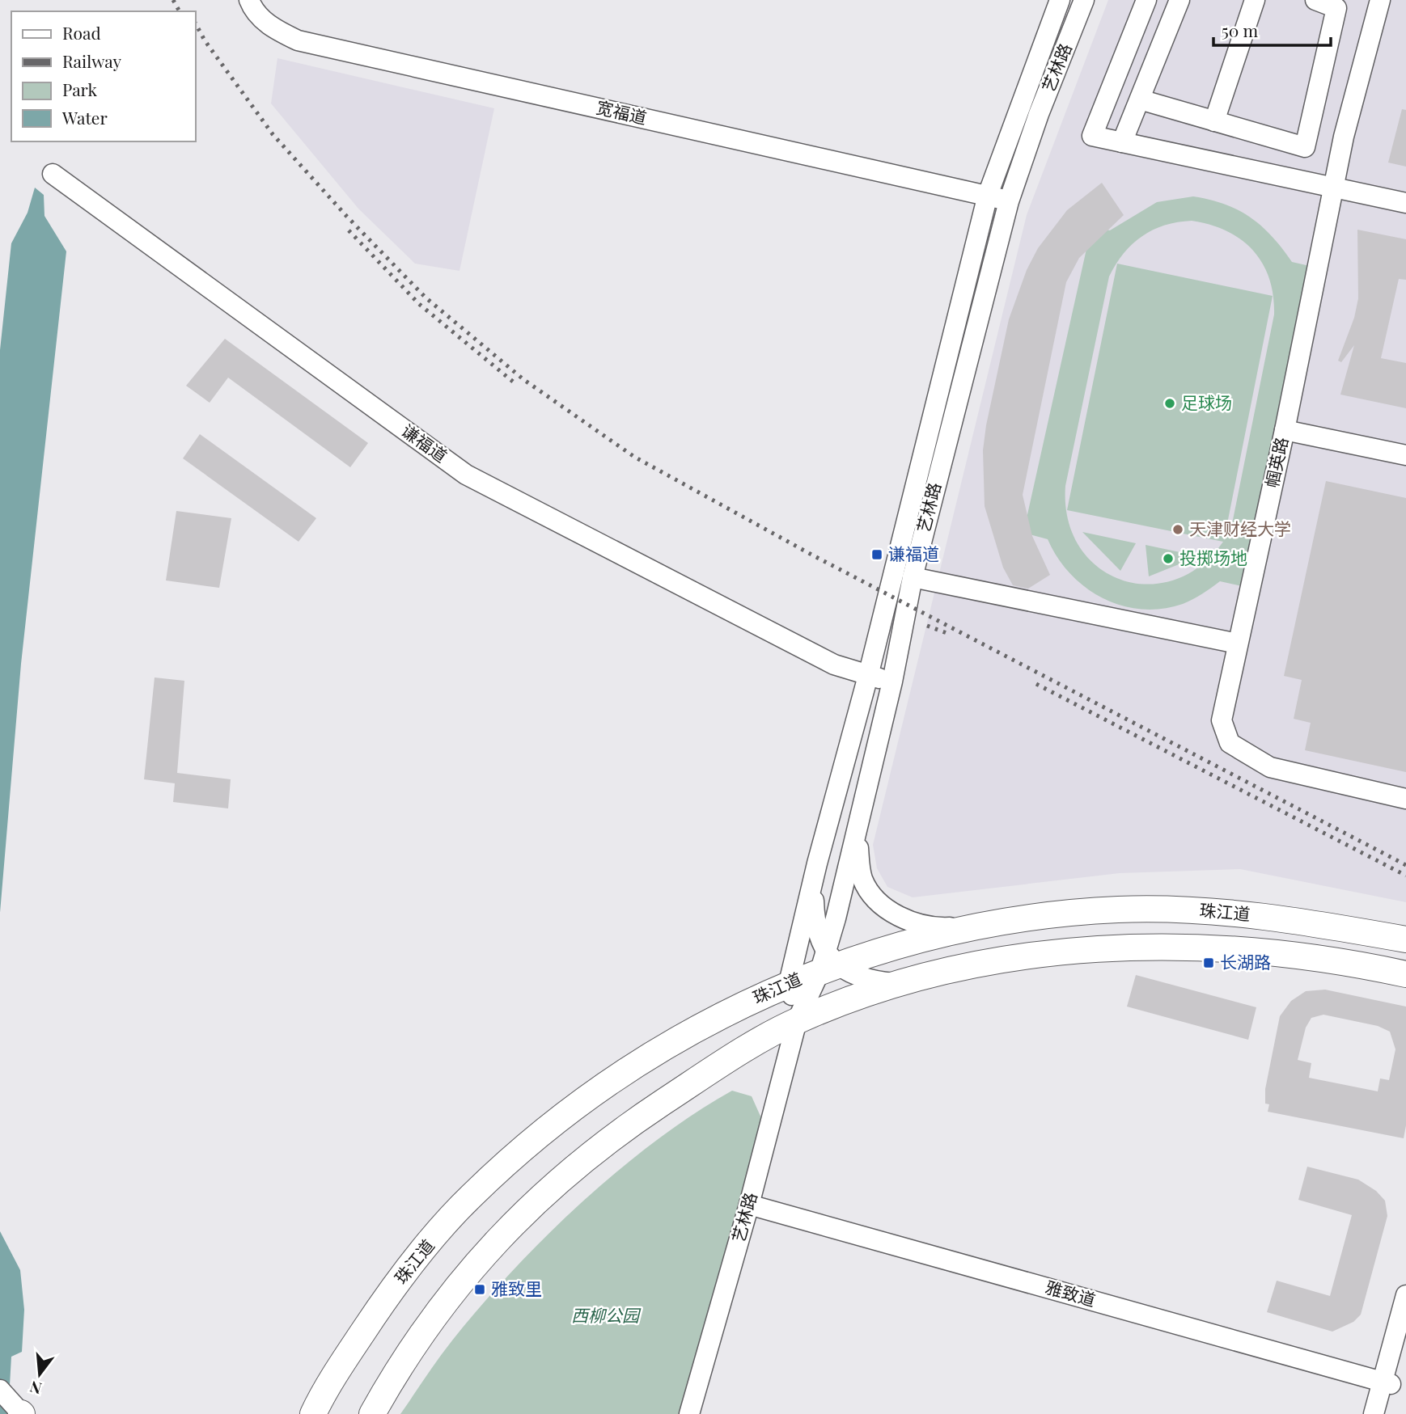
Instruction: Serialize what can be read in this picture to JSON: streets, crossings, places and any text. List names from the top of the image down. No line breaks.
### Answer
{"streets":{"main road":["珠江道"],"street":["艺林路","宽福道","谦福道","帼英路","雅致道"]},"crossings":[["艺林路","宽福道"],["艺林路","谦福道"],["艺林路","珠江道"],["艺林路","雅致道"]],"parks":["西柳公园"],"places":{"other":["足球场","天津财经大学","投掷场地"],"transit":["谦福道","长湖路","雅致里"]},"legend":["Road","Railway","Park","Water"],"scale_bar":"50 m","north":"bottom"}
